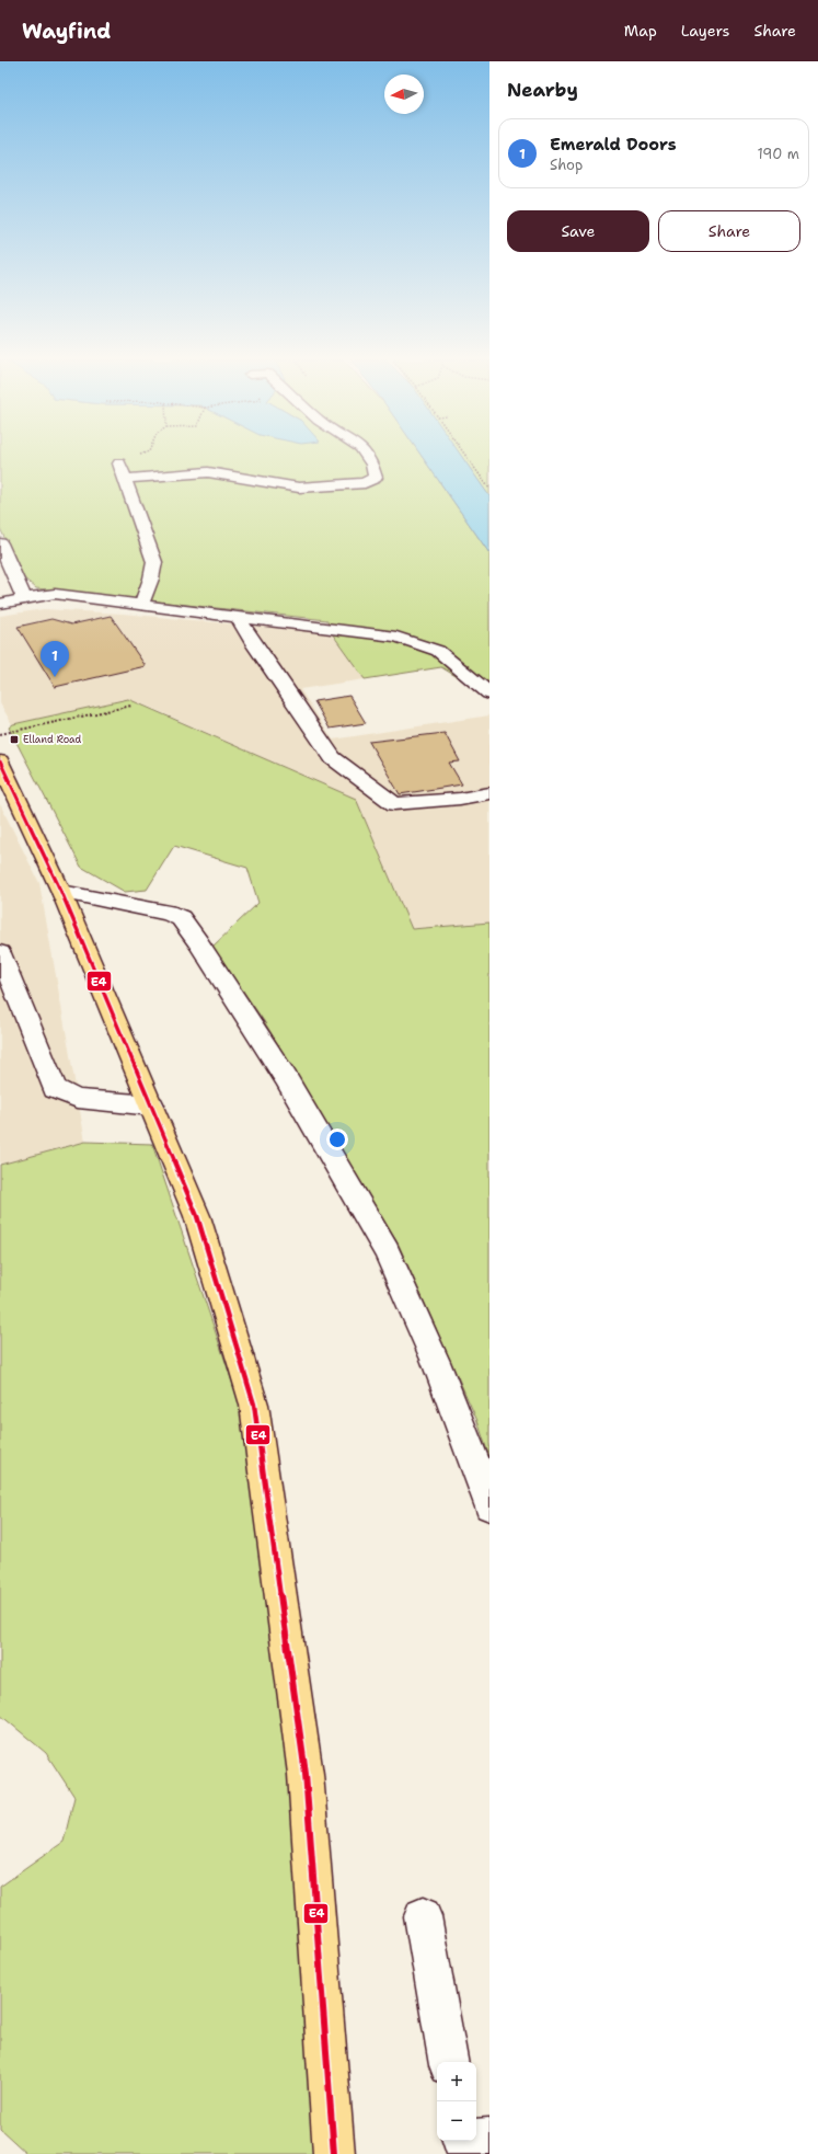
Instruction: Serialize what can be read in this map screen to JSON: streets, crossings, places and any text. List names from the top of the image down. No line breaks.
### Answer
{"places":{"transit":["Elland Road"]},"lines":["transit line E4"],"north":"left","page":{"header":"Wayfind","nav":["Map","Layers","Share"],"heading":"Nearby","list":[{"mark":"1","name":"Emerald Doors","note":"Shop","value":"190 m"}],"buttons":["Save","Share"],"pins":"1","map_buttons":["+","−"]}}
